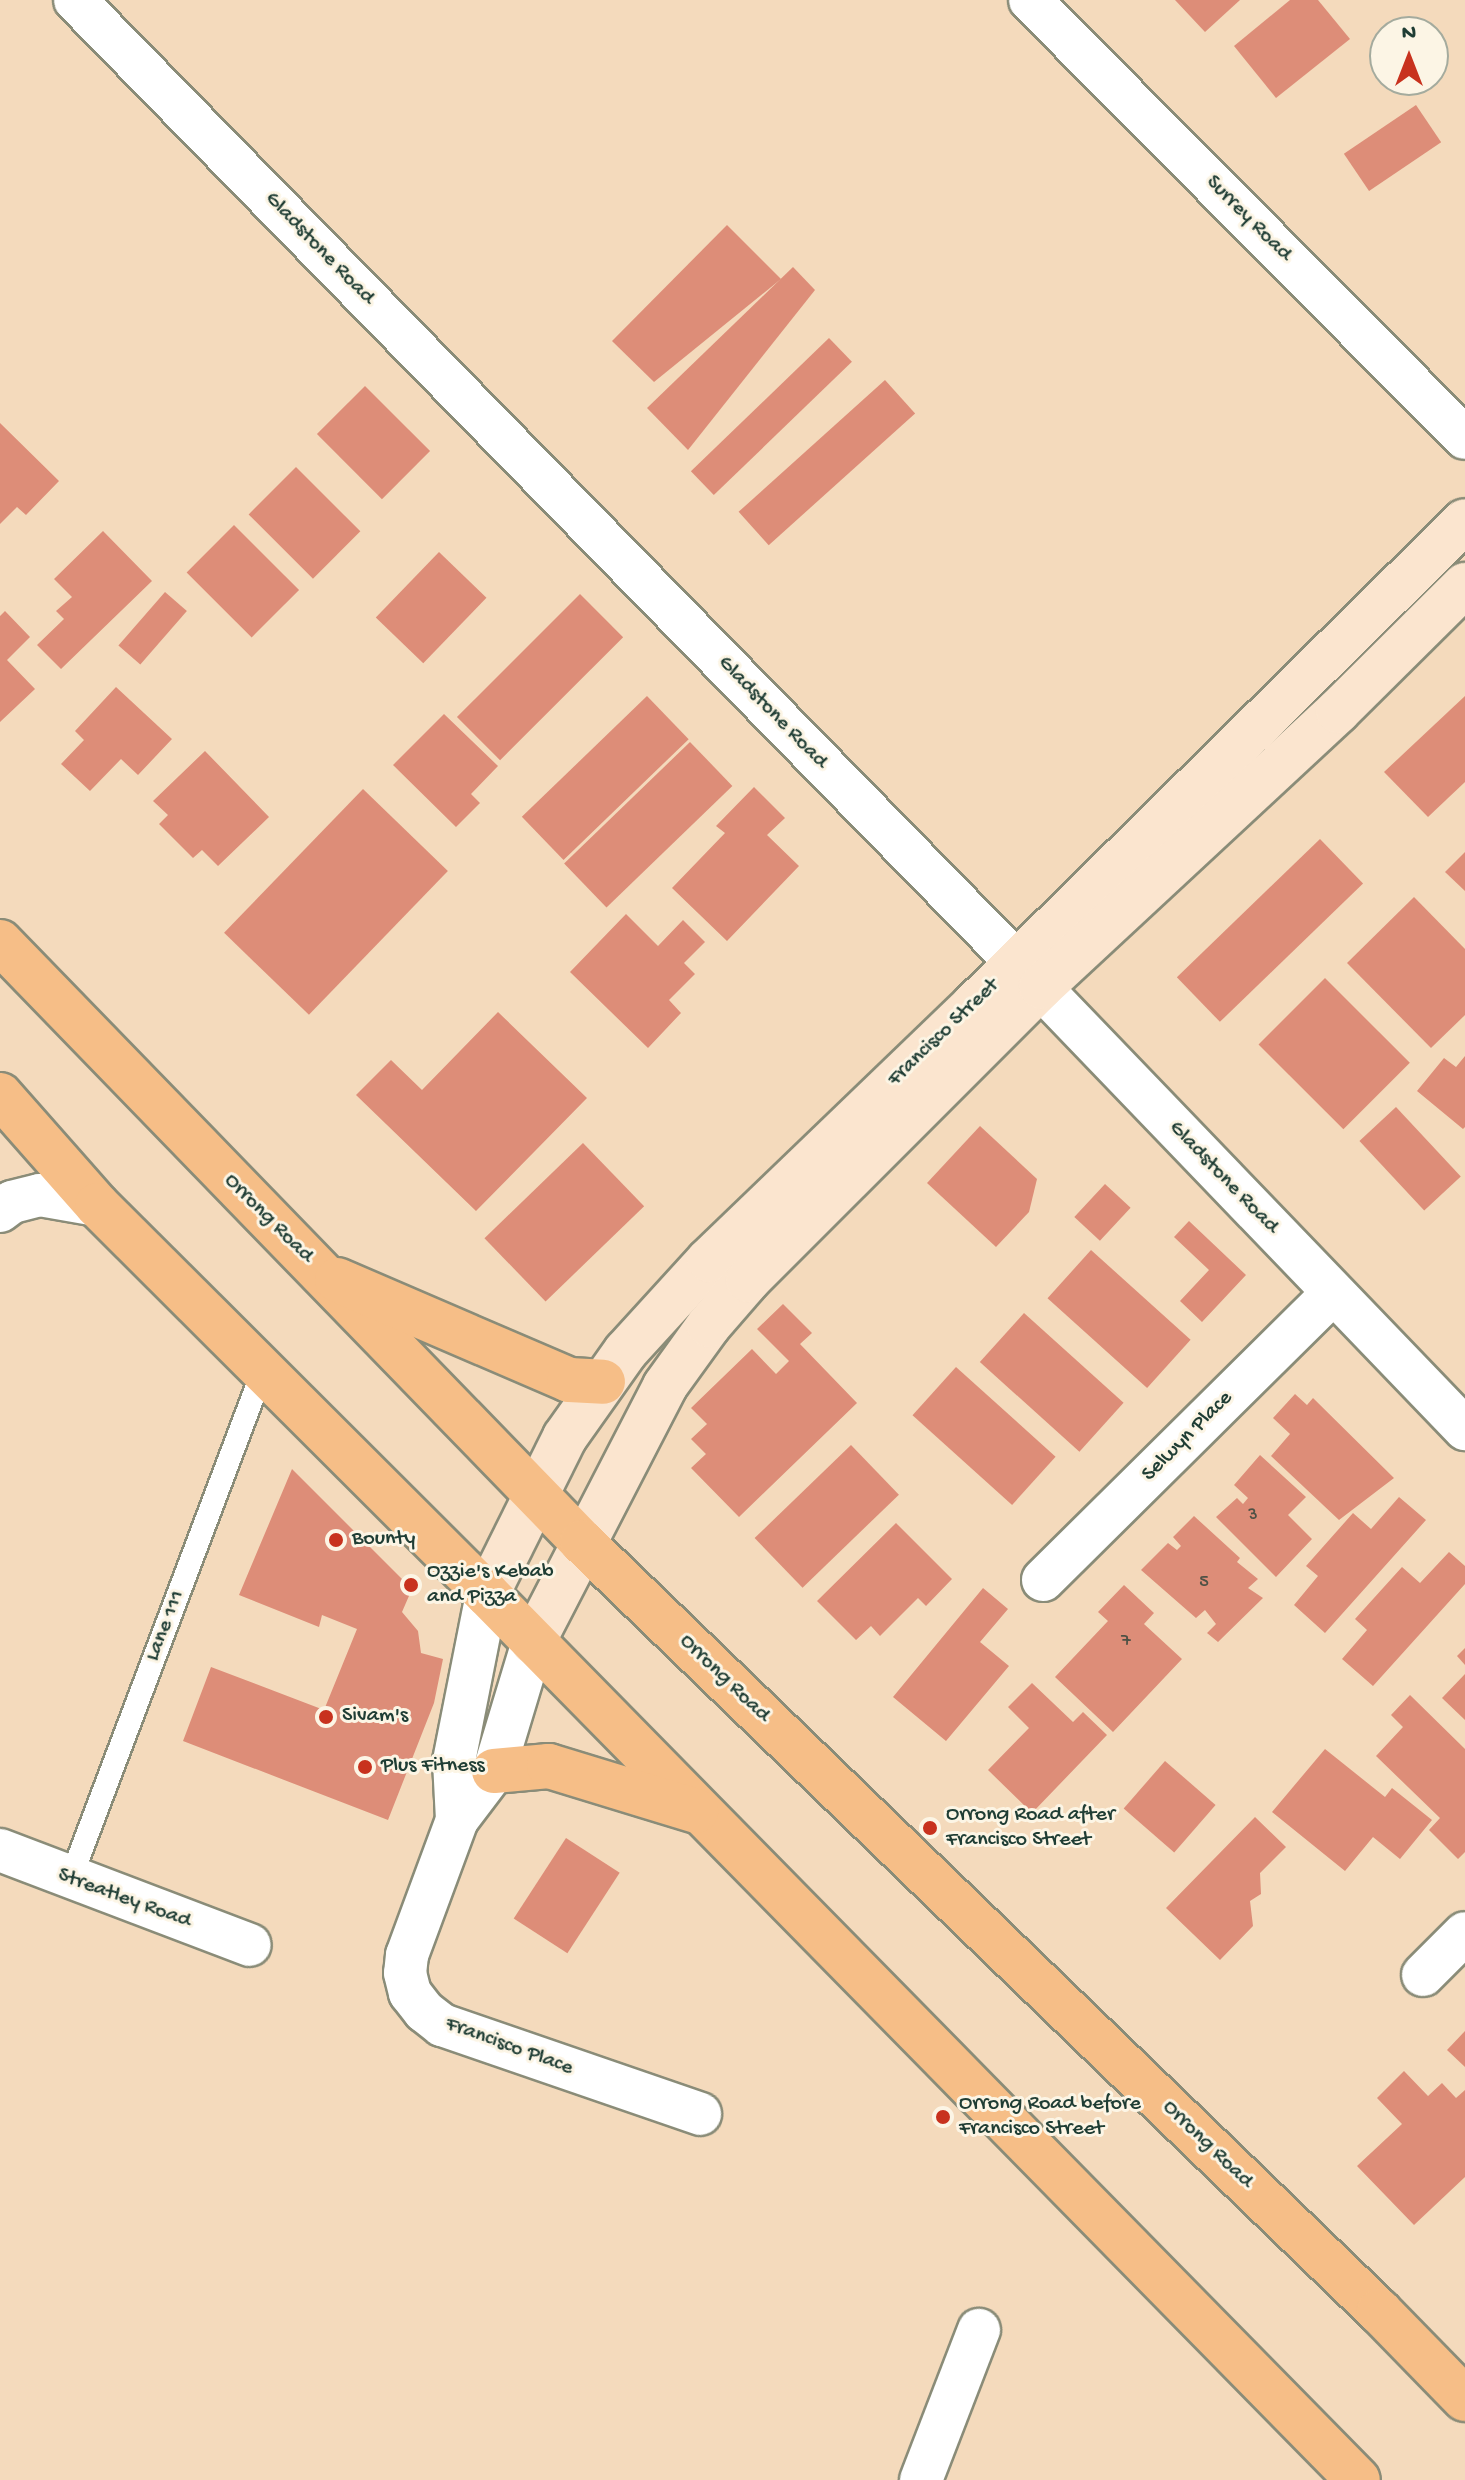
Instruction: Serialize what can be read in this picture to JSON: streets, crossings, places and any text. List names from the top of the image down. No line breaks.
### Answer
{"streets":{"highway":["Orrong Road"],"street":["Surrey Road","Gladstone Road","Francisco Street","Selwyn Place","Streatley Road","Francisco Place"],"lane":["Lane 111"]},"crossings":[["Gladstone Road","Francisco Street"],["Gladstone Road","Selwyn Place"],["Francisco Street","Orrong Road"],["Francisco Street","Francisco Place"],["Lane 111","Streatley Road"]],"places":["Bounty","Ozzie's Kebab and Pizza","Sivam's","Plus Fitness","Orrong Road after Francisco Street","Orrong Road before Francisco Street"],"house_numbers":["3","5","7"],"north":"top"}
